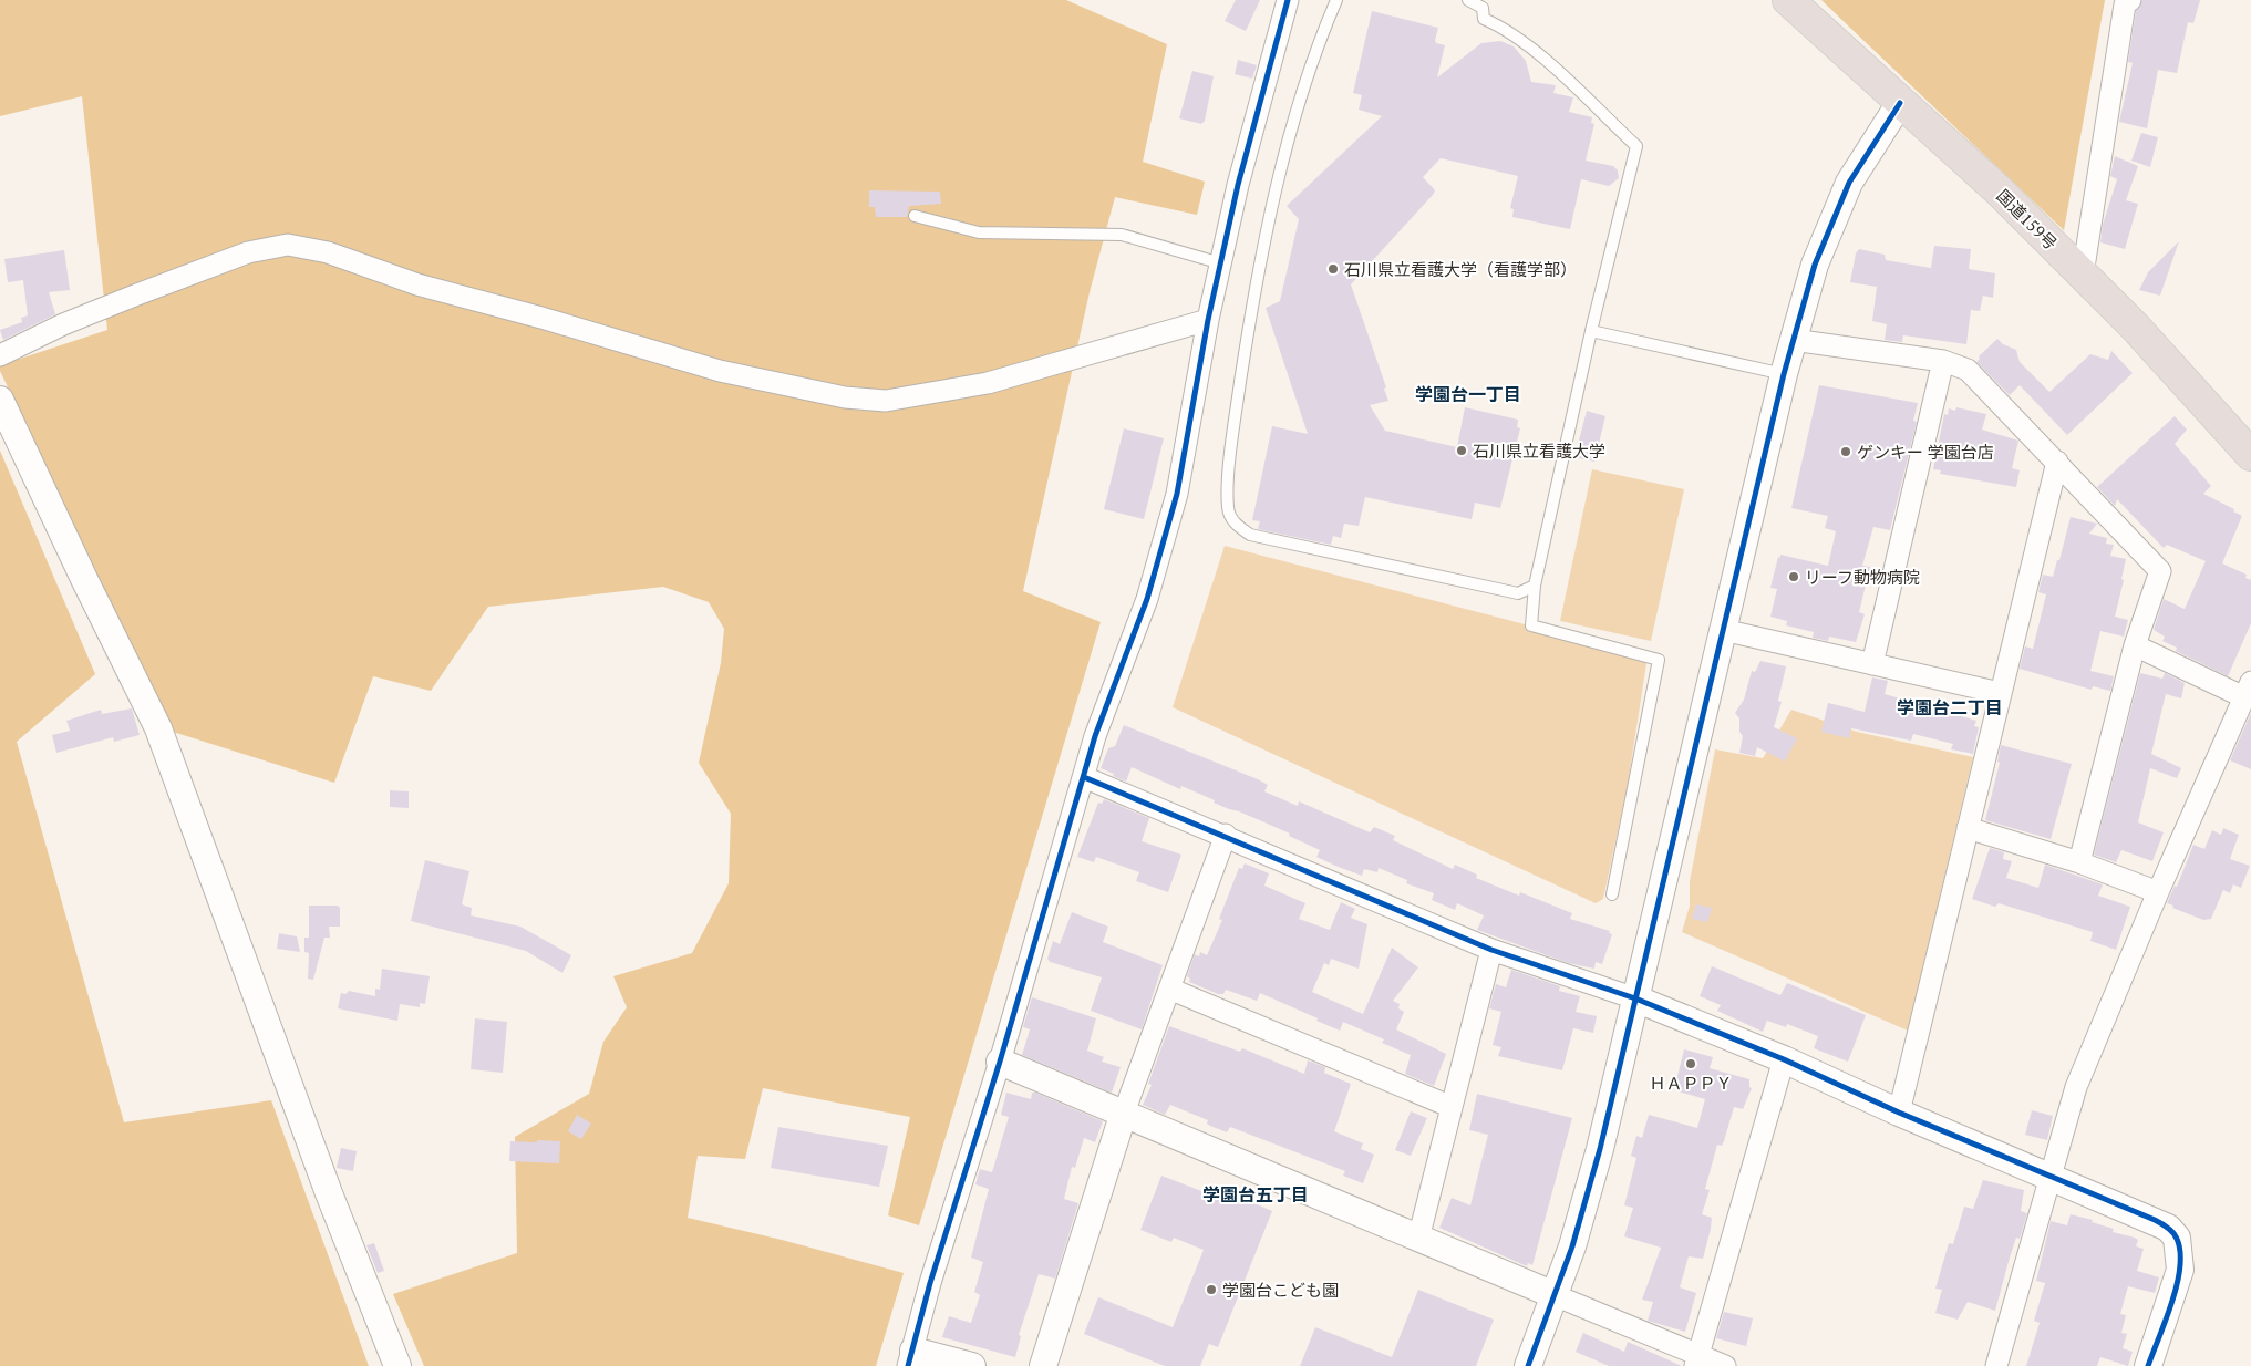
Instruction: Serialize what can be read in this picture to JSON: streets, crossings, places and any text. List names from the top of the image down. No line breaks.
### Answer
{"streets":{"highway":["国道159号"]},"districts":["学園台一丁目","学園台二丁目","学園台五丁目"],"places":["石川県立看護大学（看護学部）","石川県立看護大学","ゲンキー 学園台店","リーフ動物病院","ＨＡＰＰＹ","学園台こども園"]}
